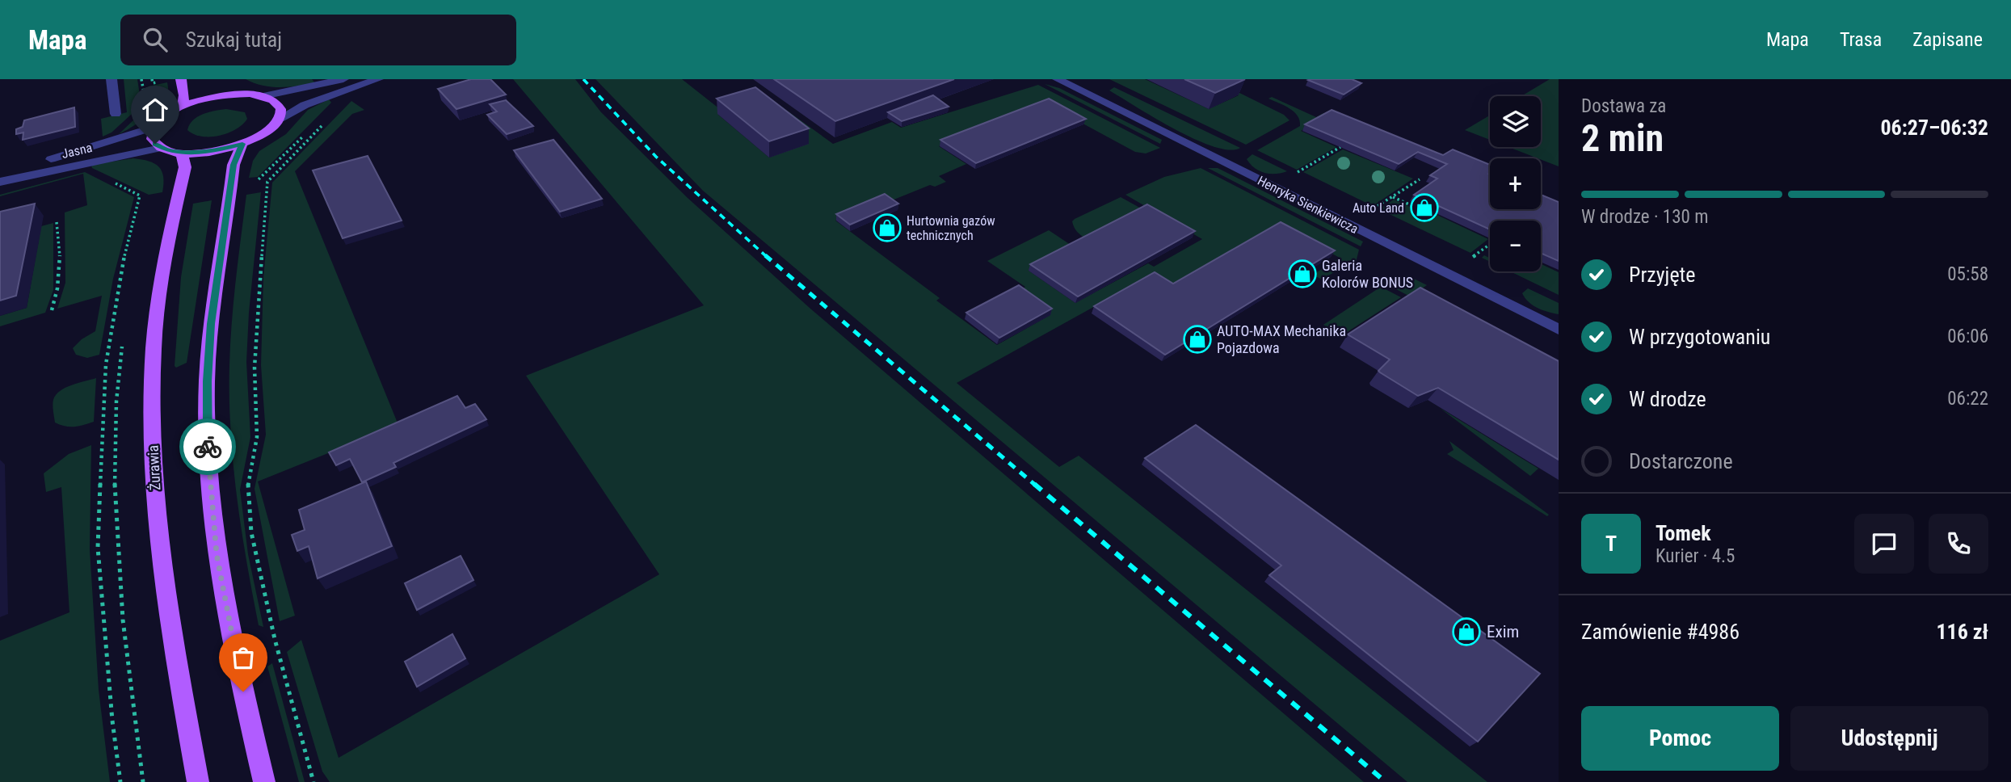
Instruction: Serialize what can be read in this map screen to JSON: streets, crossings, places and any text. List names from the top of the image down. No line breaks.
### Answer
{"streets":{"main road":["Żurawia"],"street":["Jasna","Henryka Sienkiewicza"]},"places":{"shop":["Auto Land","Hurtownia gazów technicznych","Galeria Kolorów BONUS","AUTO-MAX Mechanika Pojazdowa","Exim"]},"page":{"header":"Mapa","search":"Szukaj tutaj","nav":["Mapa","Trasa","Zapisane"],"heading":["2 min","Dostawa za","06:27–06:32"],"panel":["Tomek","Kurier · 4.5","Zamówienie #4986","116 zł"],"map_buttons":["+","−"],"bar":"W drodze · 130 m","list":[["Przyjęte","05:58"],["W przygotowaniu","06:06"],["W drodze","06:22"],"Dostarczone"],"round":"T","buttons":["Pomoc","Udostępnij"]}}
